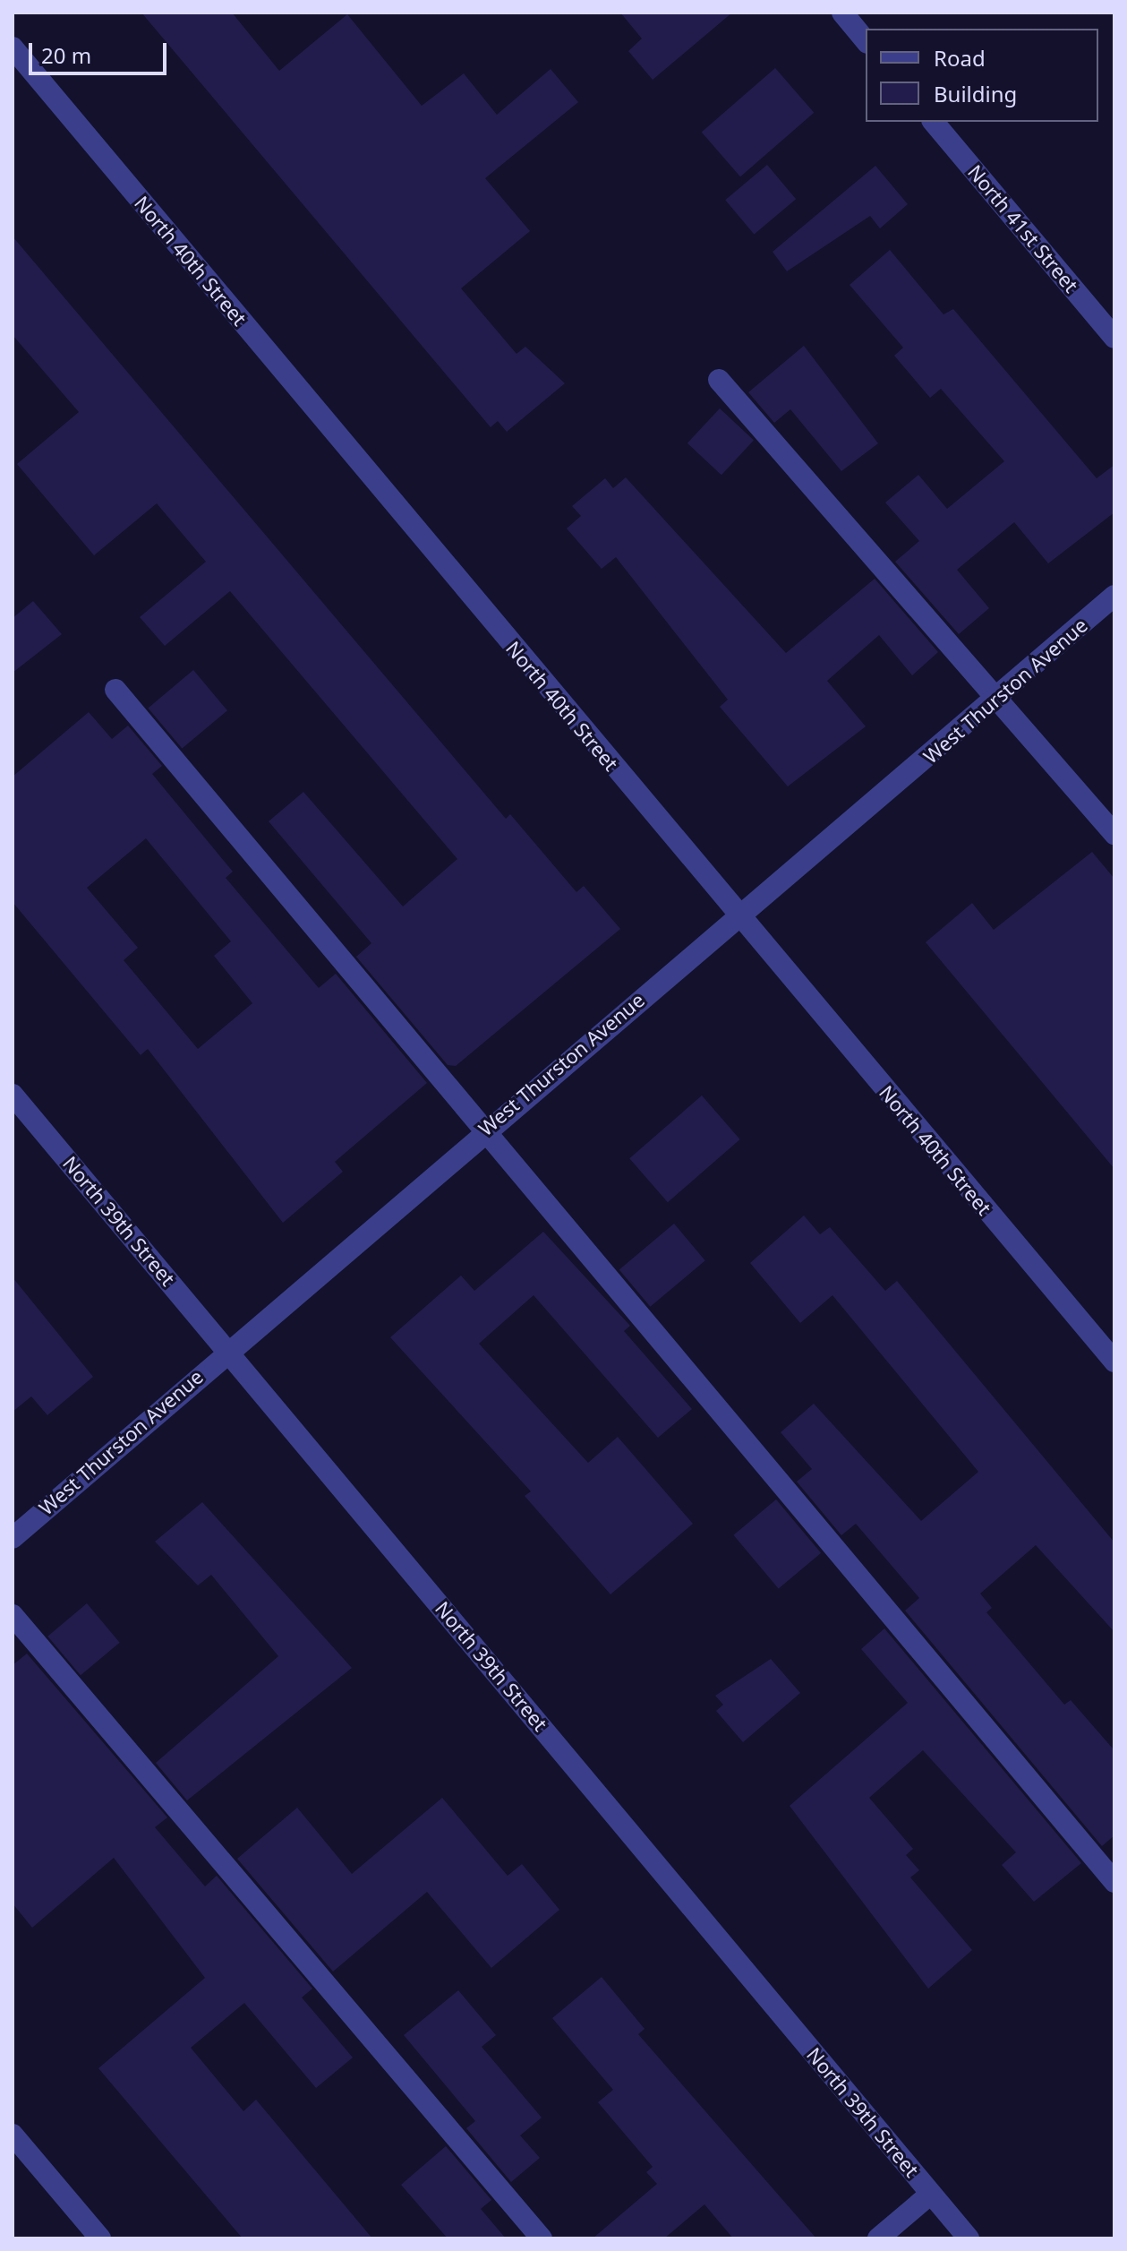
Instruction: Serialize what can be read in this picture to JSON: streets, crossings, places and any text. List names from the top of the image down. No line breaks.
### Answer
{"streets":{"street":["North 41st Street","North 40th Street","West Thurston Avenue","North 39th Street"]},"crossings":[["North 40th Street","West Thurston Avenue"],["West Thurston Avenue","North 39th Street"]],"legend":["Road","Building"],"scale_bar":"20 m"}
